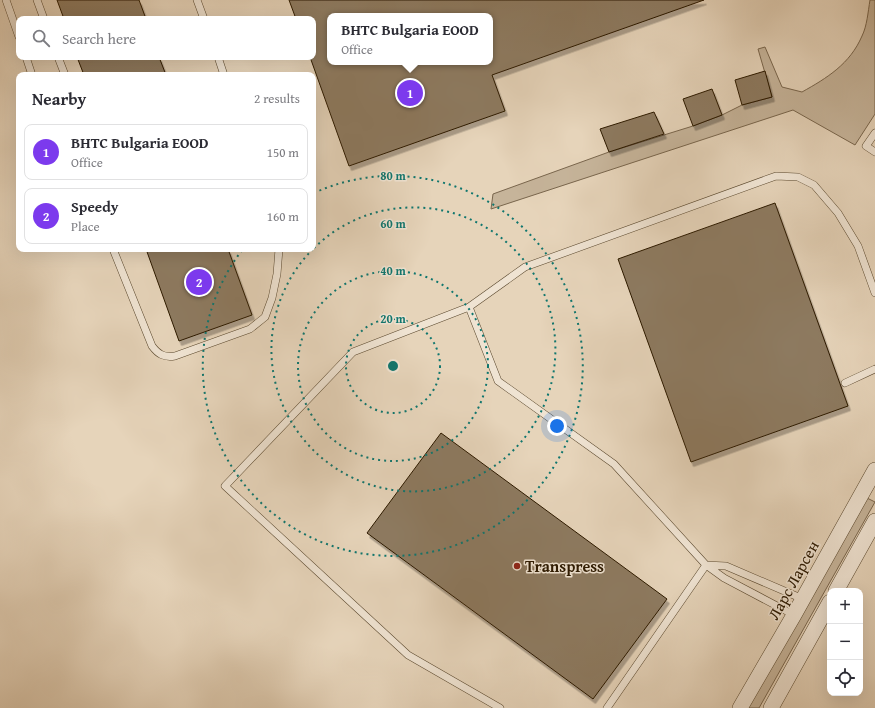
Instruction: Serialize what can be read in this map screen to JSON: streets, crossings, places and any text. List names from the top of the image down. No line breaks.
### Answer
{"streets":{"street":["Ларс Ларсен"]},"places":["Transpress"],"page":{"popup":["BHTC Bulgaria EOOD","Office"],"search":"Search here","heading":["Nearby","2 results"],"pins":["1","2"],"list":[{"mark":"1","name":"BHTC Bulgaria EOOD","note":"Office","value":"150 m"},{"mark":"2","name":"Speedy","note":"Place","value":"160 m"}],"map_buttons":["+","−"]},"rings":["80 m","60 m","40 m","20 m"]}
